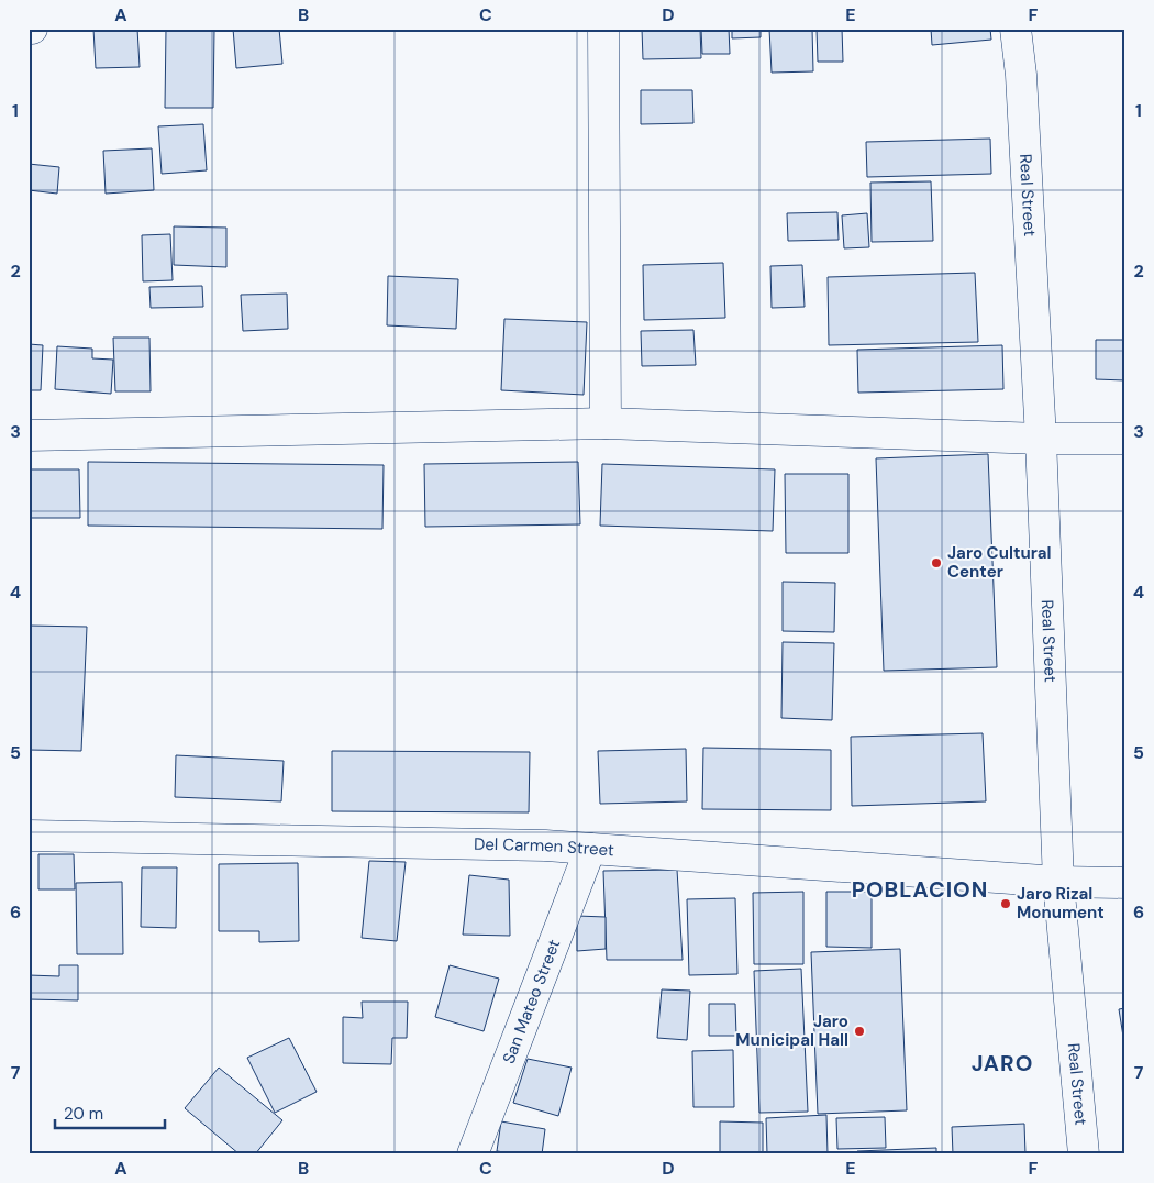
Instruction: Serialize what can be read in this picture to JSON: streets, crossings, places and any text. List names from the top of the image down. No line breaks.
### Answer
{"streets":{"street":["Real Street","Del Carmen Street","San Mateo Street"]},"crossings":[["Real Street","Del Carmen Street"],["Del Carmen Street","San Mateo Street"]],"districts":["POBLACION","JARO"],"places":["Jaro Cultural Center","Jaro Rizal Monument","Jaro Municipal Hall"],"scale_bar":"20 m","grid":{"columns":["A","B","C","D","E","F"],"rows":["1","2","3","4","5","6","7"]}}
